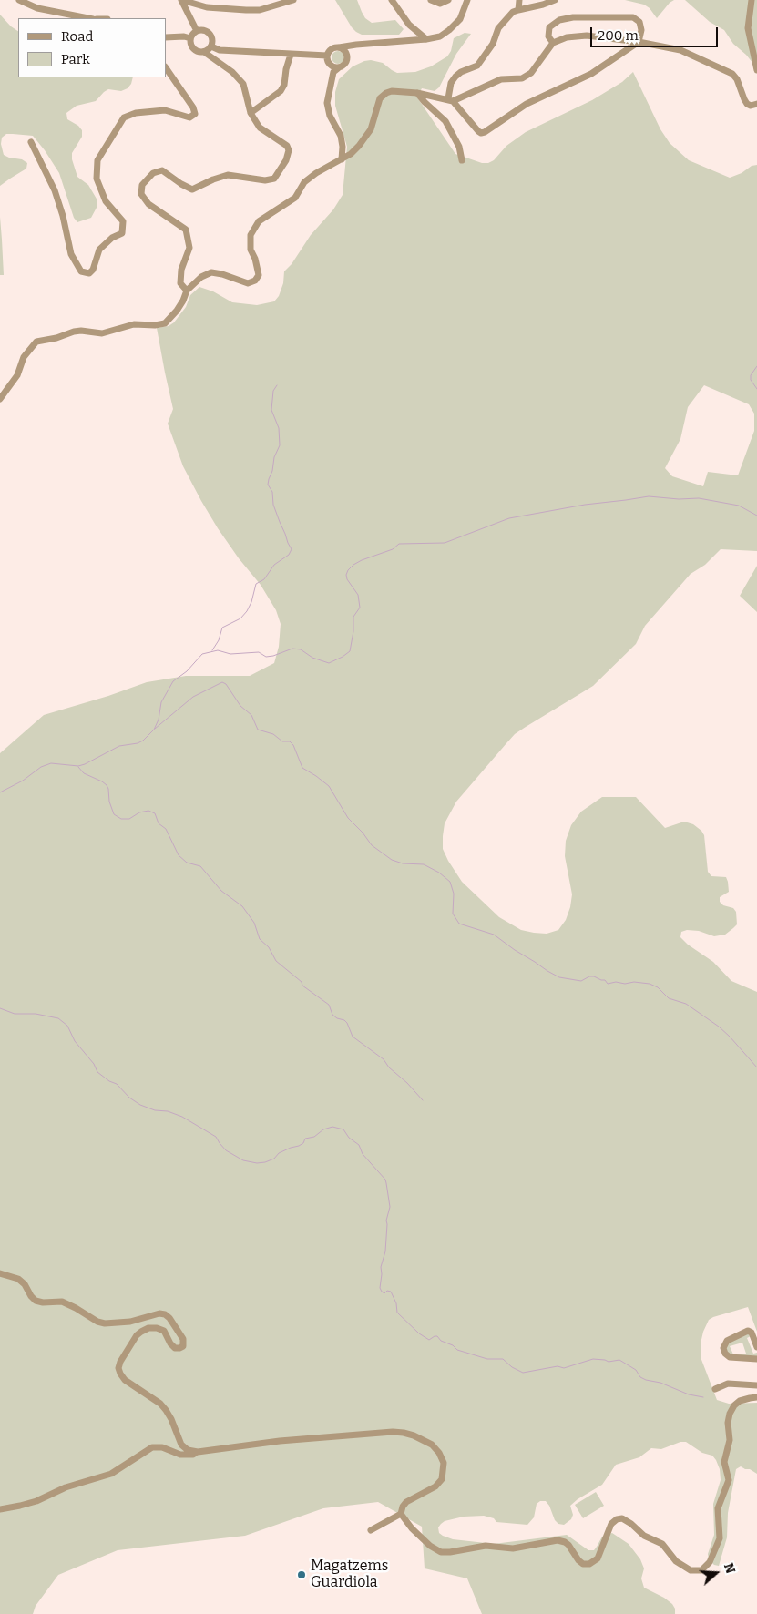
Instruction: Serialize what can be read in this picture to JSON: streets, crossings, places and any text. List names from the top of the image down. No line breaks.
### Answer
{"places":["Magatzems Guardiola"],"legend":["Road","Park"],"scale_bar":"200 m","north":"right"}
